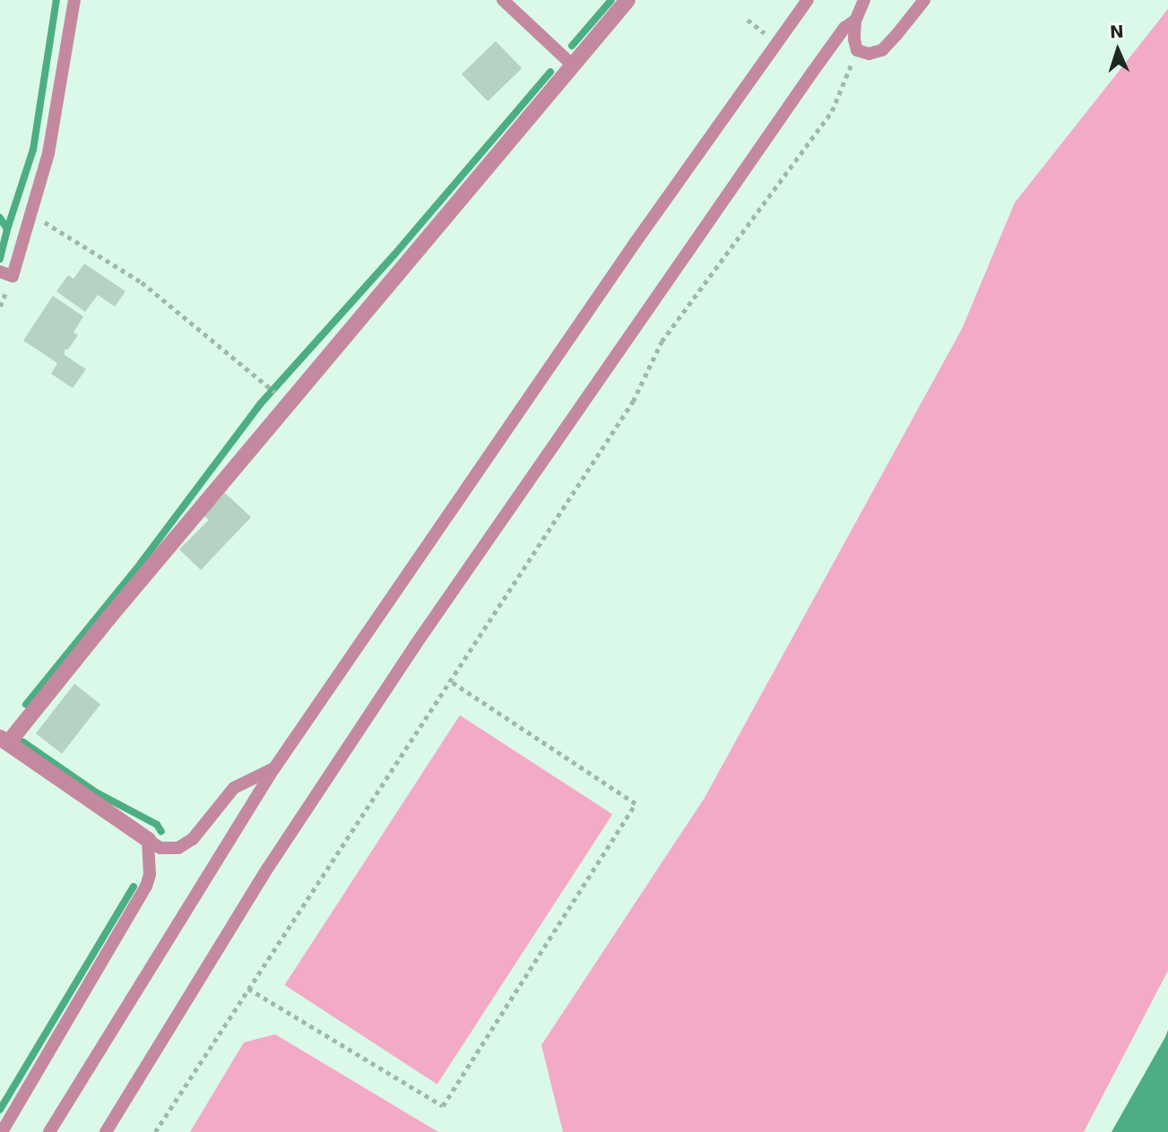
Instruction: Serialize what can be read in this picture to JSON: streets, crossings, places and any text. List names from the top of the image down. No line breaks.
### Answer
{"north":"top"}
